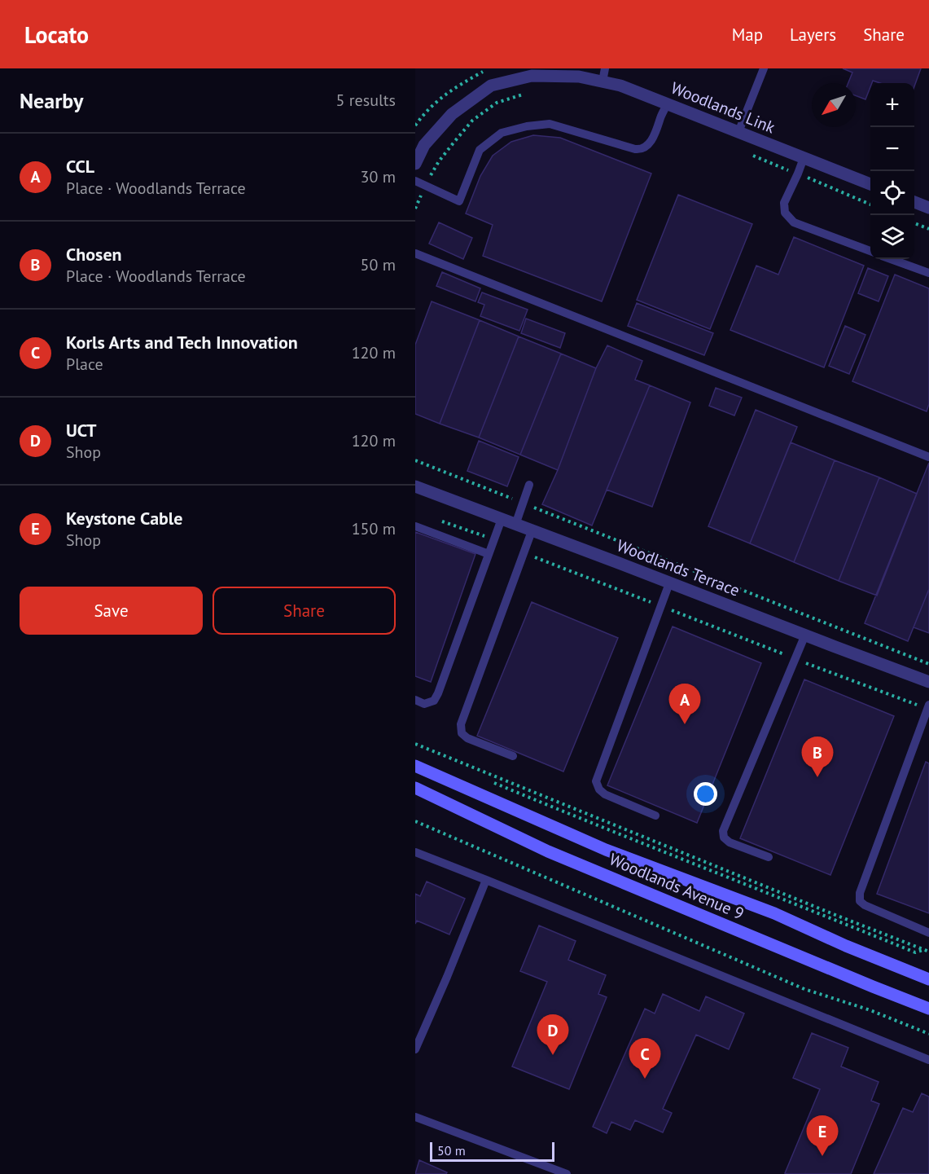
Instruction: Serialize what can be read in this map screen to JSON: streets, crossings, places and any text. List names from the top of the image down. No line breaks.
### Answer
{"streets":{"main road":["Woodlands Avenue 9"],"street":["Woodlands Link","Woodlands Terrace"]},"scale_bar":"50 m","north":"bottom left","page":{"header":"Locato","nav":["Map","Layers","Share"],"heading":["Nearby","5 results"],"map_buttons":["+","−"],"list":[{"mark":"A","name":"CCL","note":"Place · Woodlands Terrace","value":"30 m"},{"mark":"B","name":"Chosen","note":"Place · Woodlands Terrace","value":"50 m"},{"mark":"C","name":"Korls Arts and Tech Innovation","note":"Place","value":"120 m"},{"mark":"D","name":"UCT","note":"Shop","value":"120 m"},{"mark":"E","name":"Keystone Cable","note":"Shop","value":"150 m"}],"buttons":["Save","Share"],"pins":["A","B","D","C","E"],"scale":"50 m"}}
